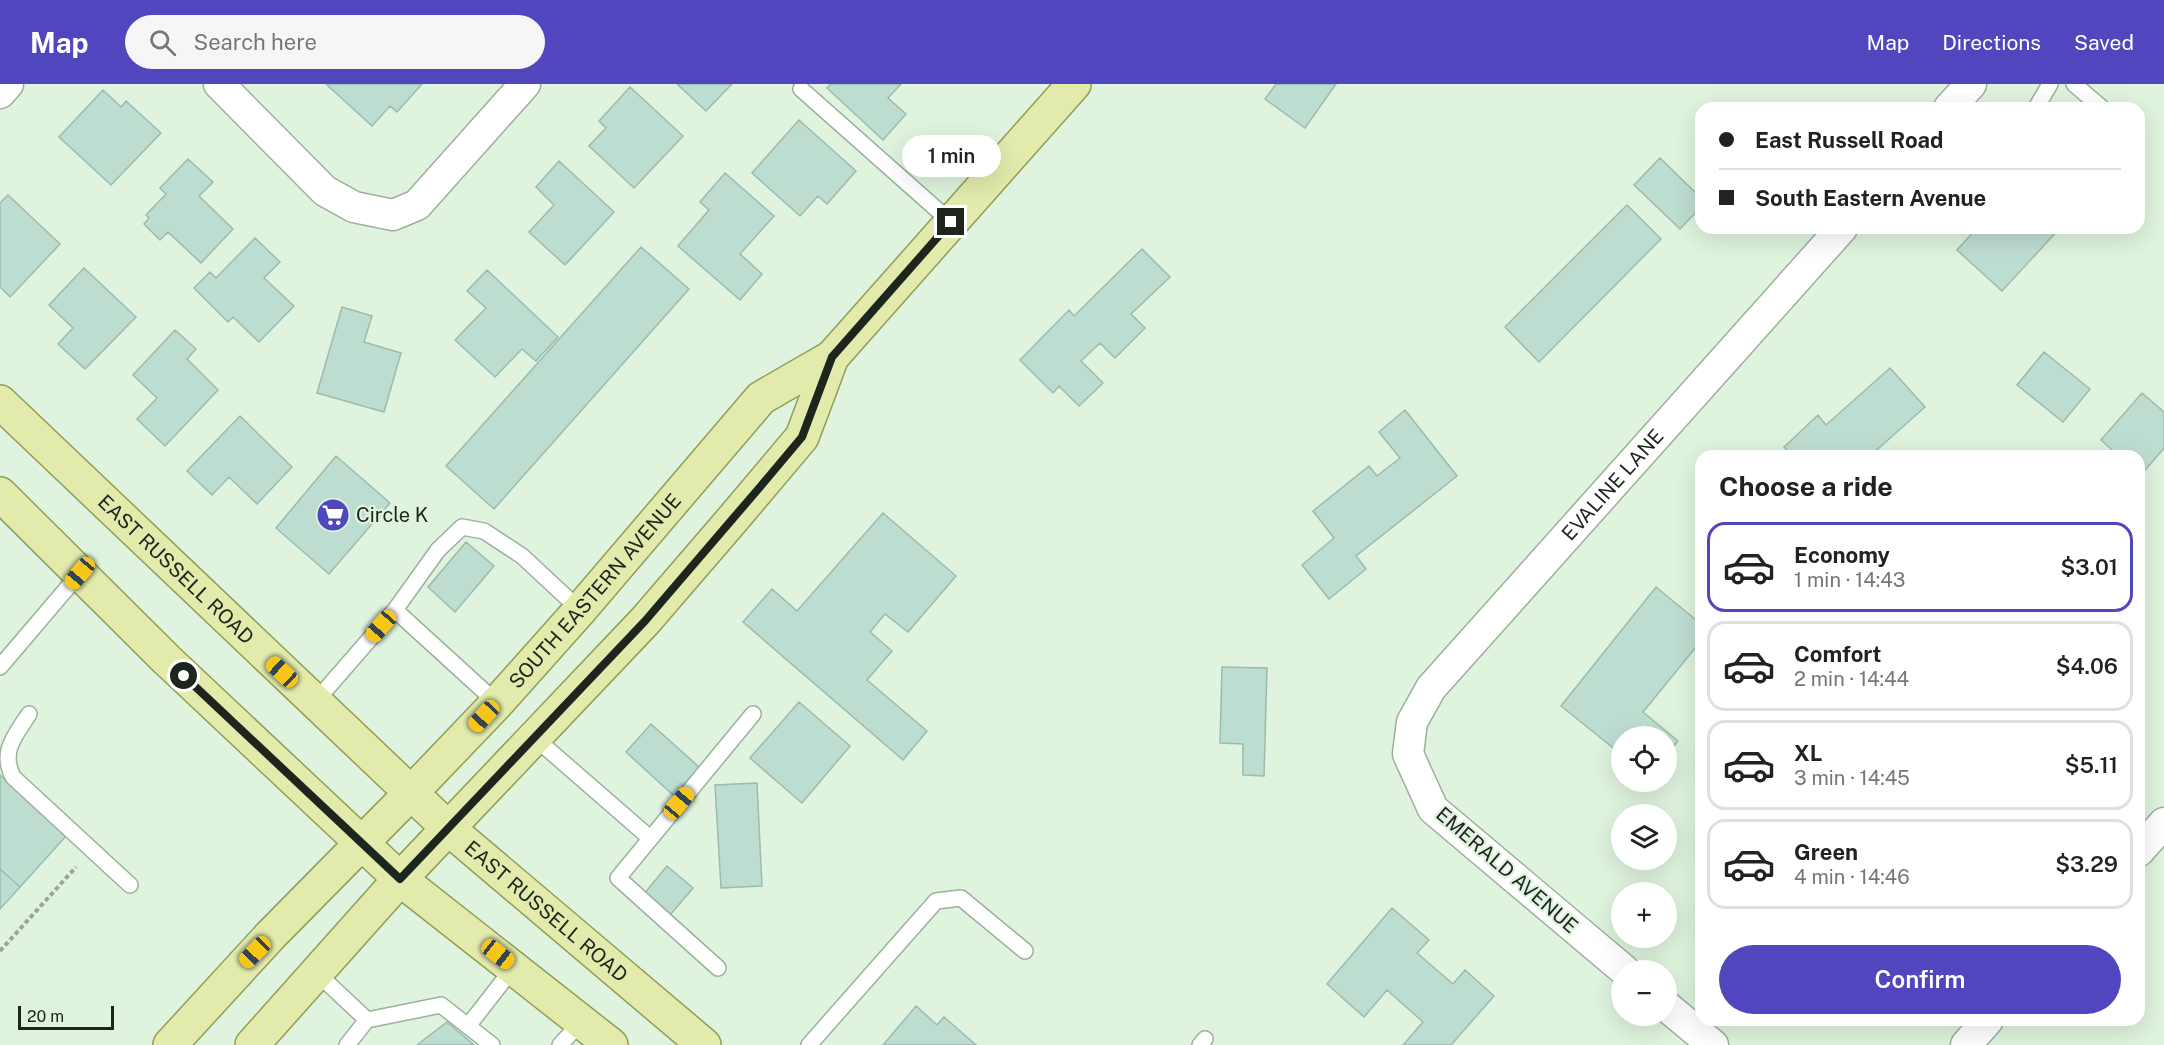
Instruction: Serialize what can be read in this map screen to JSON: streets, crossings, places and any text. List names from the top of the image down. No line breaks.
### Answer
{"streets":{"main road":["EAST RUSSELL ROAD","SOUTH EASTERN AVENUE"],"street":["EVALINE LANE","EMERALD AVENUE"]},"crossings":[["EVALINE LANE","EMERALD AVENUE"],["EAST RUSSELL ROAD","SOUTH EASTERN AVENUE"]],"places":{"supermarket":["Circle K"]},"scale_bar":"20 m","page":{"header":"Map","search":"Search here","nav":["Map","Directions","Saved"],"banner":["East Russell Road","South Eastern Avenue"],"bubble":"1 min","heading":"Choose a ride","list":[{"name":"Economy","note":"1 min · 14:43","value":"$3.01"},{"name":"Comfort","note":"2 min · 14:44","value":"$4.06"},{"name":"XL","note":"3 min · 14:45","value":"$5.11"},{"name":"Green","note":"4 min · 14:46","value":"$3.29"}],"map_buttons":["+","−"],"buttons":"Confirm","scale":"20 m"}}
